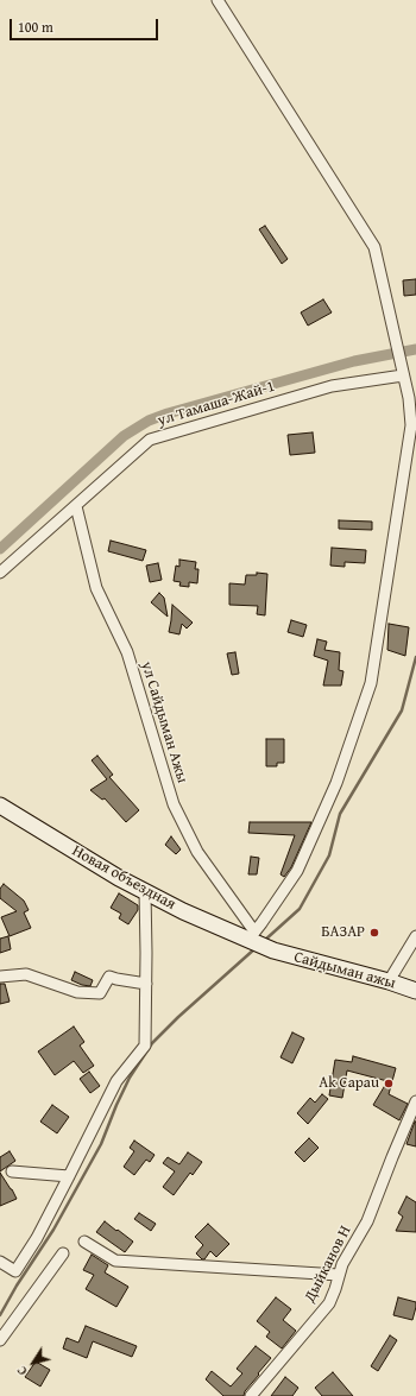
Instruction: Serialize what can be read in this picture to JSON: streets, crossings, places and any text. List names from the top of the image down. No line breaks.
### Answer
{"streets":{"main road":["Новая объездная","Сайдыман ажы"],"street":["ул Тамаша-Жай-1","ул Сайдыман Ажы","Дыйканов Н"]},"crossings":[["ул Тамаша-Жай-1","ул Сайдыман Ажы"],["ул Сайдыман Ажы","Новая объездная"],["Новая объездная","Сайдыман ажы"]],"places":["БАЗАР","Ak Capau"],"scale_bar":"100 m","north":"bottom left"}
